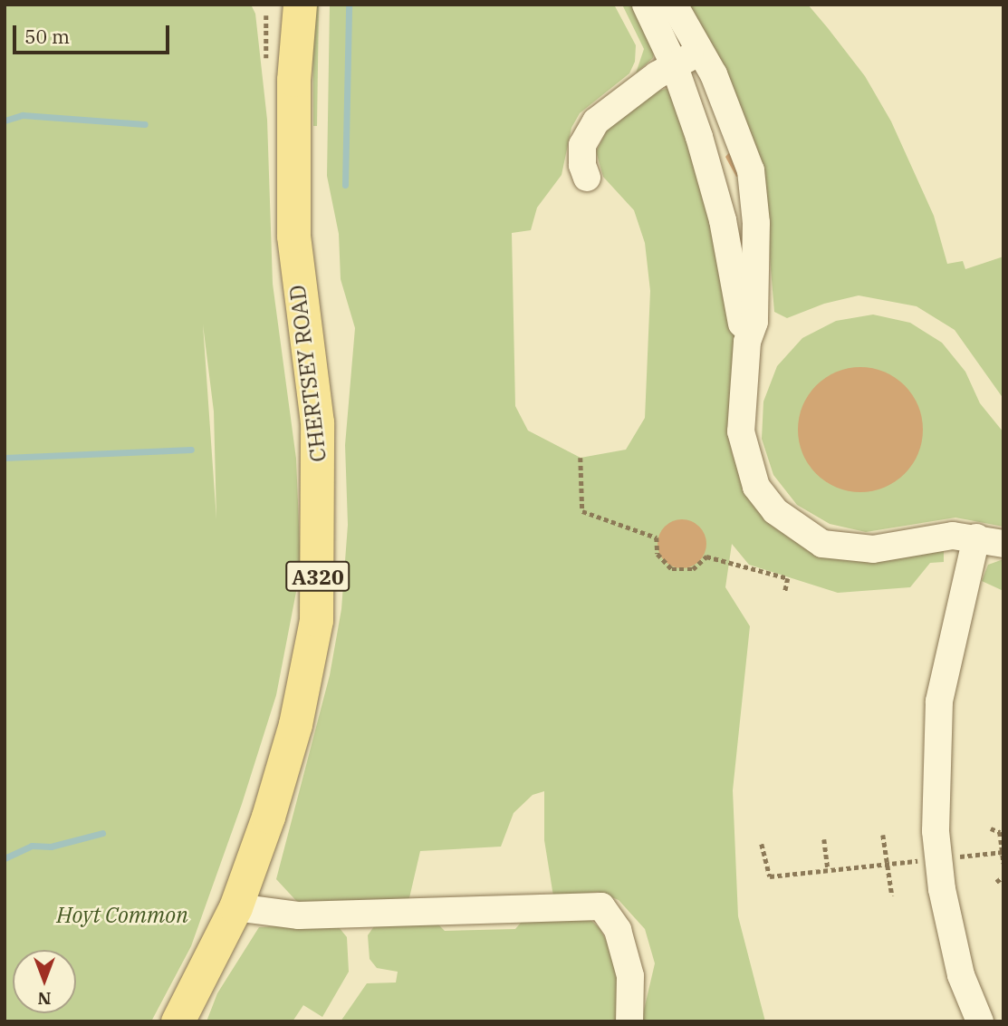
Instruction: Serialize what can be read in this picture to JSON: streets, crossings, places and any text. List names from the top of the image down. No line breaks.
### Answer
{"streets":{"main road":["CHERTSEY ROAD","A320"]},"parks":["Hoyt Common"],"scale_bar":"50 m","north":"bottom"}
